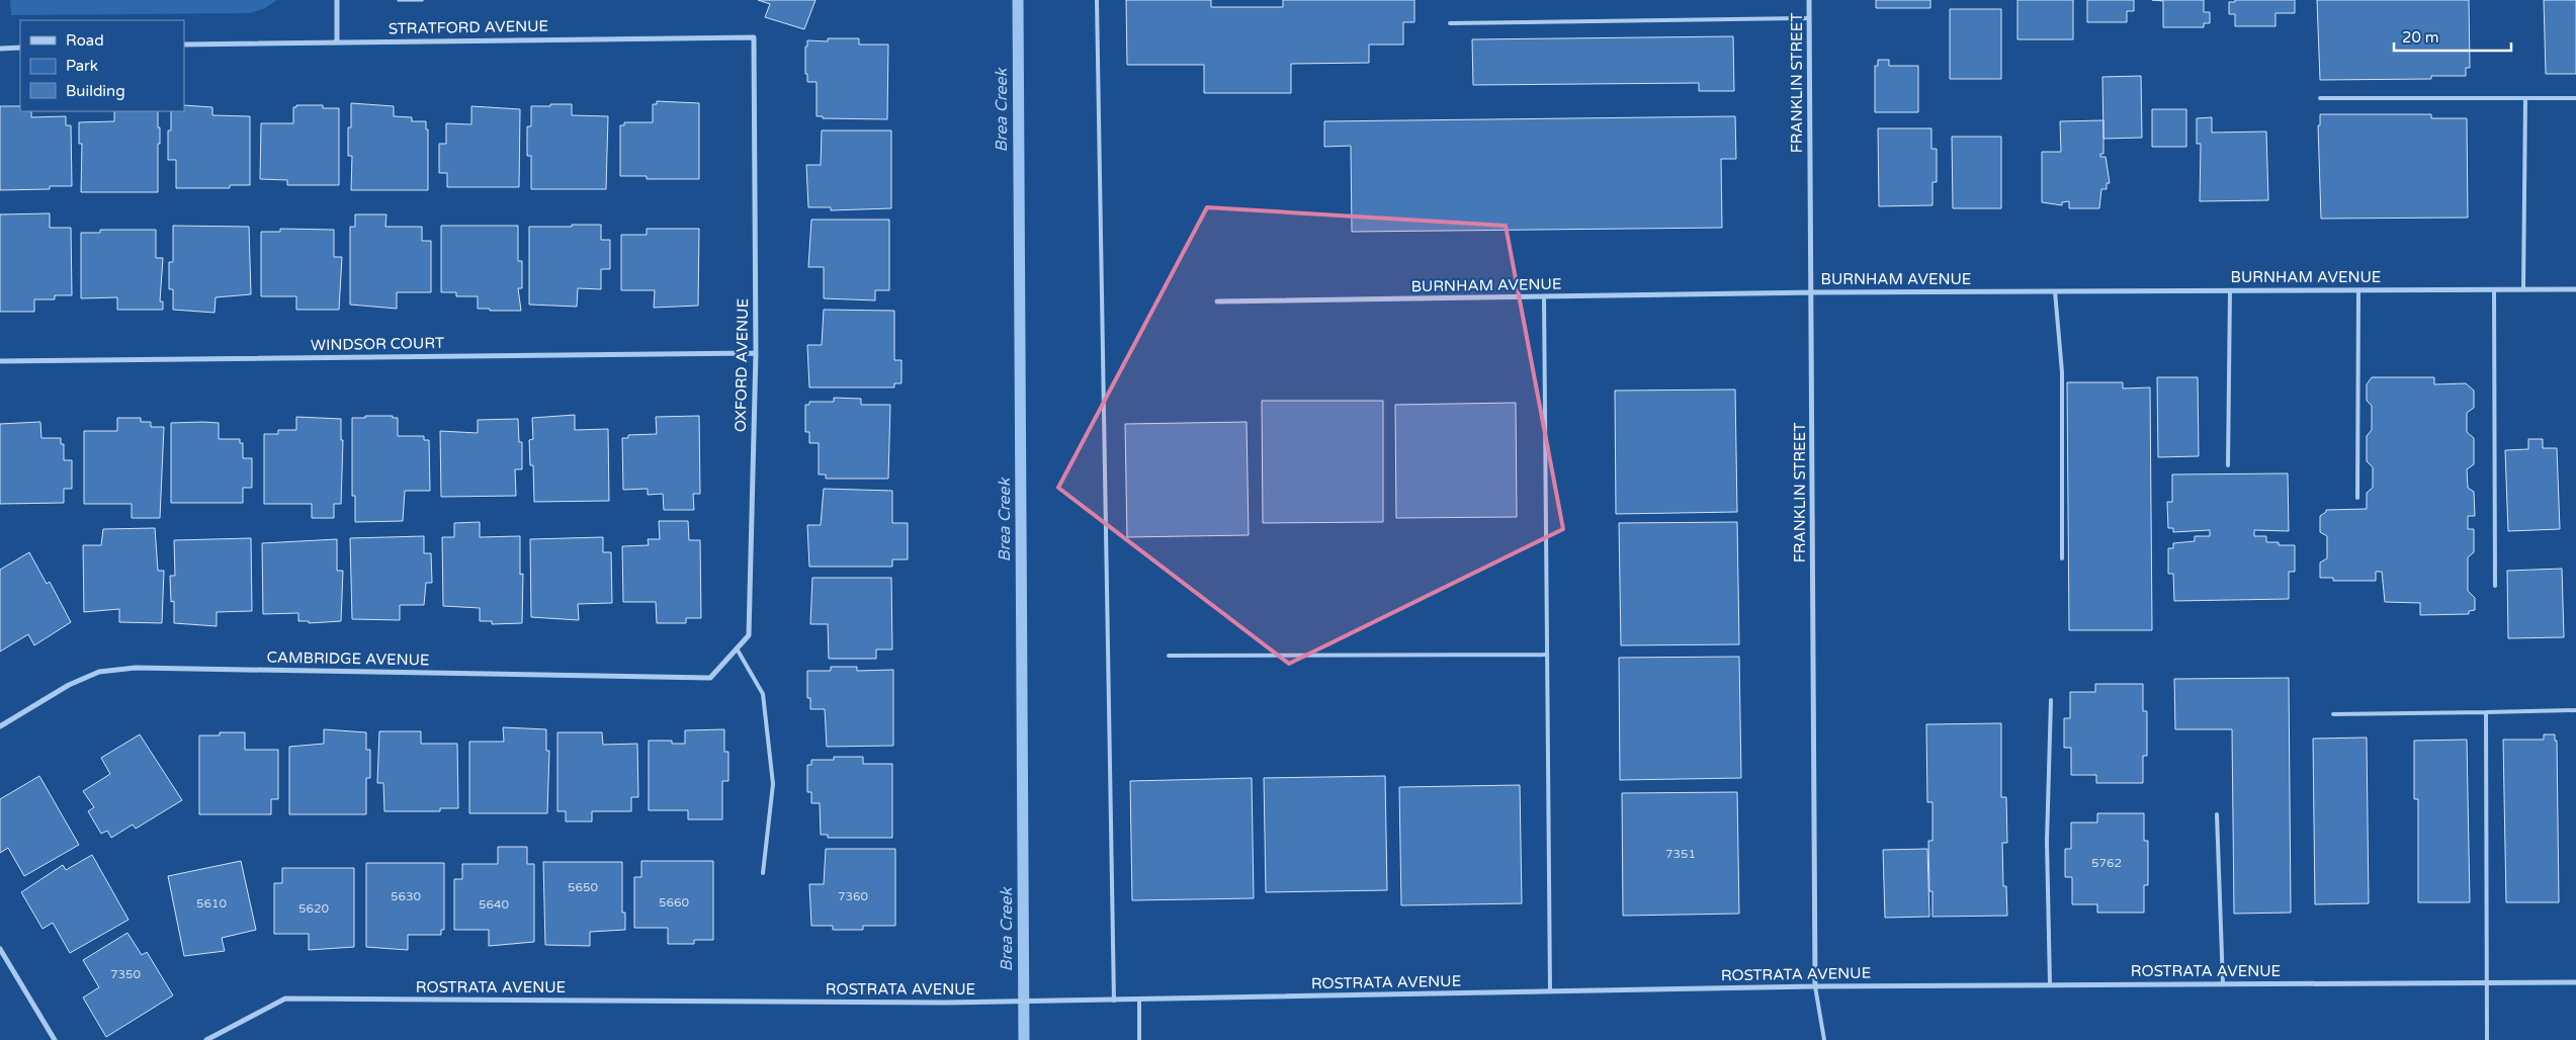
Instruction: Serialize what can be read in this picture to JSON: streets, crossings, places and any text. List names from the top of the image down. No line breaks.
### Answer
{"streets":{"street":["STRATFORD AVENUE","FRANKLIN STREET","BURNHAM AVENUE","WINDSOR COURT","OXFORD AVENUE","CAMBRIDGE AVENUE","ROSTRATA AVENUE"]},"crossings":[["STRATFORD AVENUE","OXFORD AVENUE"],["FRANKLIN STREET","BURNHAM AVENUE"],["FRANKLIN STREET","ROSTRATA AVENUE"],["WINDSOR COURT","OXFORD AVENUE"],["OXFORD AVENUE","CAMBRIDGE AVENUE"]],"water":["Brea Creek"],"house_numbers":["7351","5762","5650","5630","7360","5660","5610","5640","5620","7350"],"legend":["Road","Park","Building"],"scale_bar":"20 m"}
